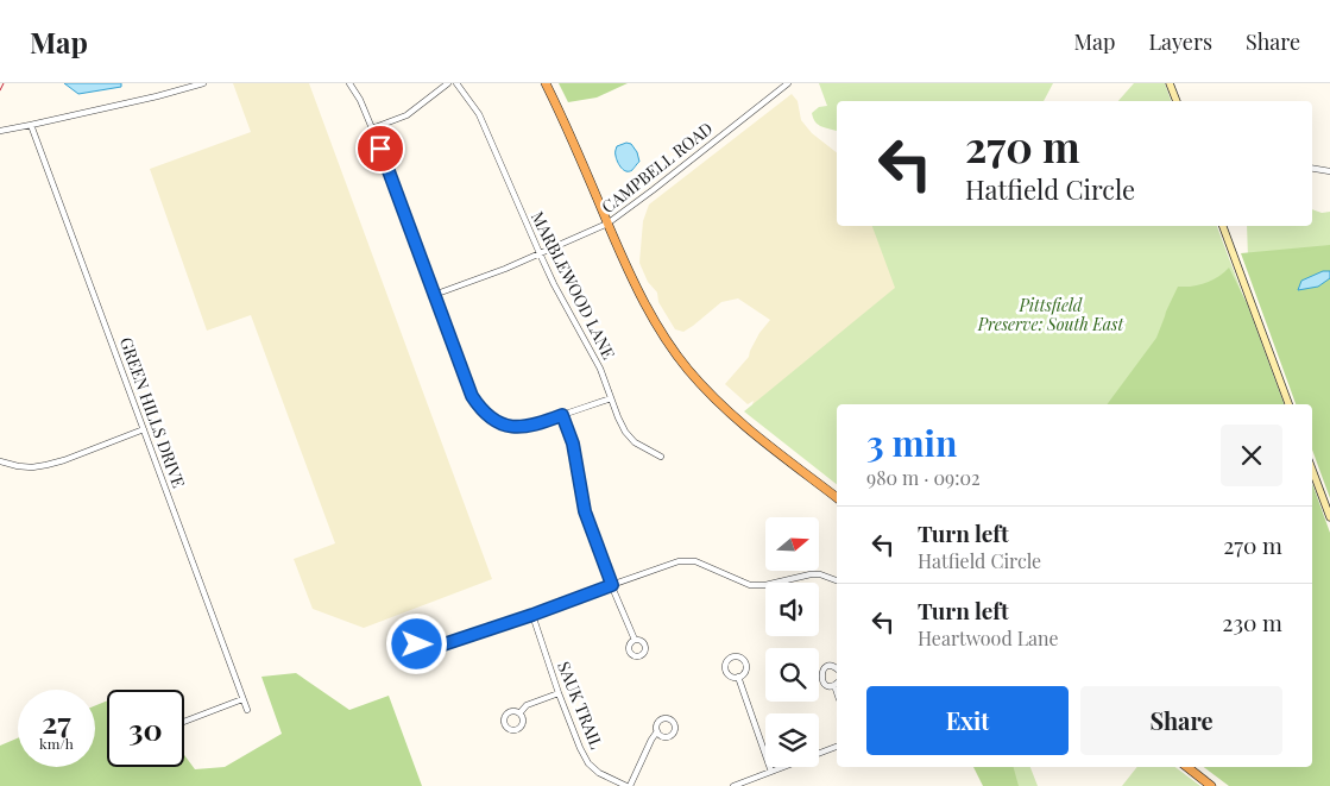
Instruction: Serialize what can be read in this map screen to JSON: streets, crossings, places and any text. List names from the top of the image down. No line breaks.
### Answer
{"streets":{"street":["CAMPBELL ROAD","MARBLEWOOD LANE","GREEN HILLS DRIVE","SAUK TRAIL"]},"crossings":[["CAMPBELL ROAD","MARBLEWOOD LANE"]],"parks":["Pittsfield Preserve: South East"],"north":"right","page":{"header":"Map","nav":["Map","Layers","Share"],"turn":["270 m","Hatfield Circle"],"heading":["3 min","980 m · 09:02"],"list":[{"name":"Turn left","note":"Hatfield Circle","value":"270 m"},{"name":"Turn left","note":"Heartwood Lane","value":"230 m"}],"buttons":["Exit","Share"],"speed":"27 km/h","limit":"30"}}
